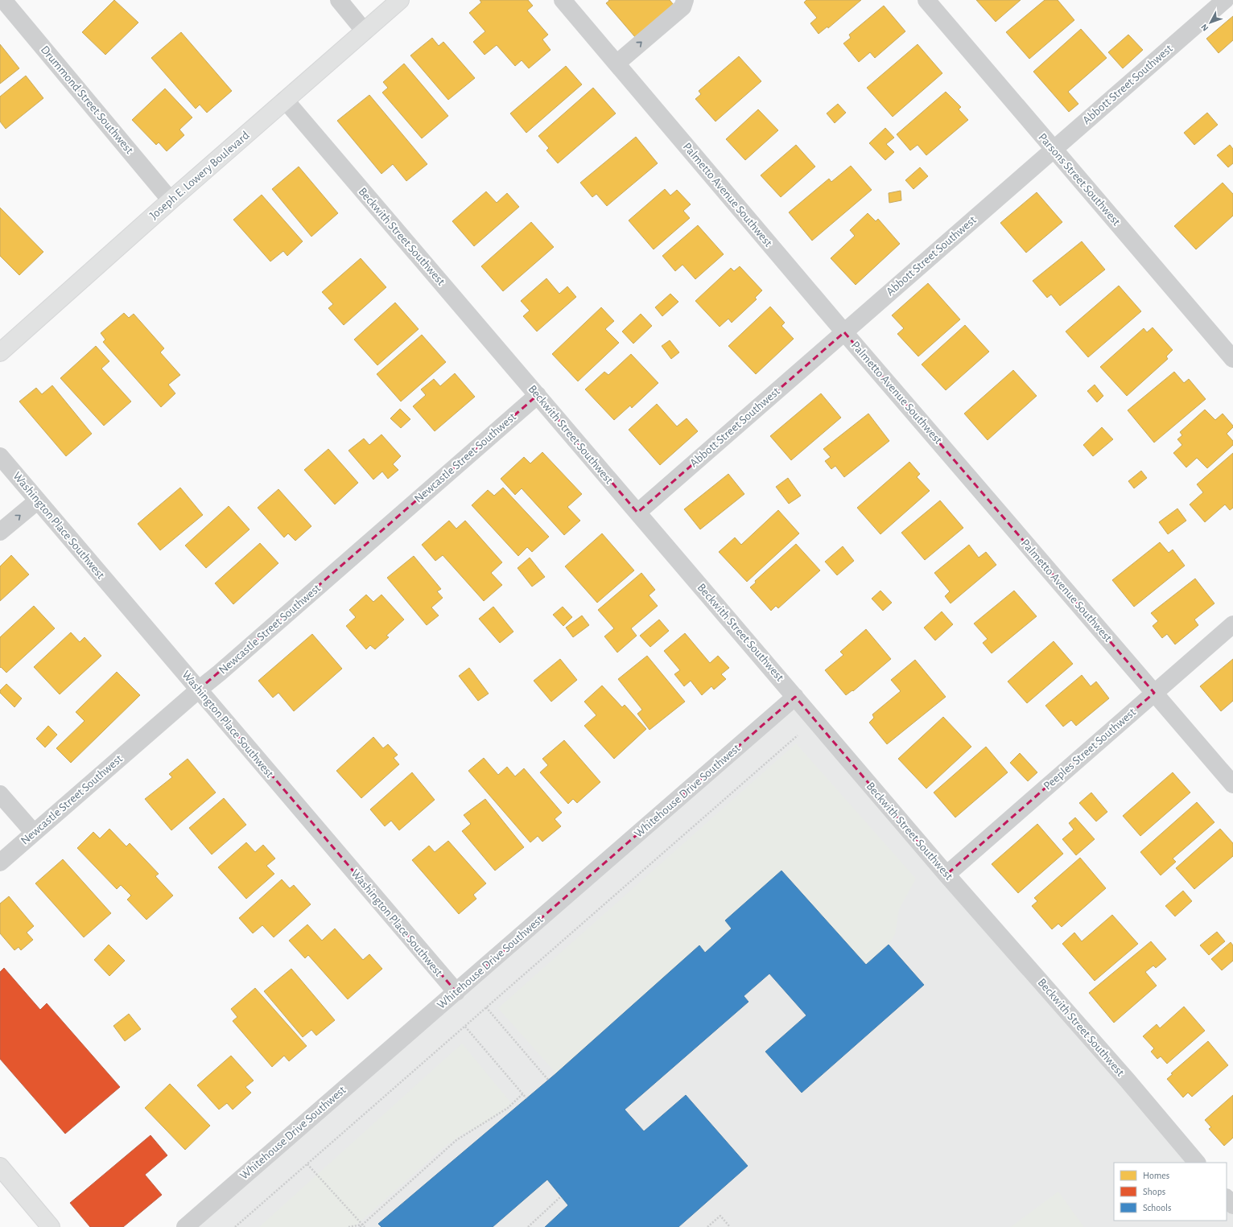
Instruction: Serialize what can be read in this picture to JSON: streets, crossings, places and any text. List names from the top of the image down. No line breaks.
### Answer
{"streets":{"main road":["Joseph E. Lowery Boulevard"],"street":["Abbott Street Southwest","Drummond Street Southwest","Parsons Street Southwest","Palmetto Avenue Southwest","Beckwith Street Southwest","Newcastle Street Southwest","Washington Place Southwest","Peeples Street Southwest","Whitehouse Drive Southwest"]},"crossings":[["Abbott Street Southwest","Parsons Street Southwest"],["Abbott Street Southwest","Palmetto Avenue Southwest"],["Abbott Street Southwest","Beckwith Street Southwest"],["Drummond Street Southwest","Joseph E. Lowery Boulevard"],["Joseph E. Lowery Boulevard","Beckwith Street Southwest"],["Palmetto Avenue Southwest","Peeples Street Southwest"],["Beckwith Street Southwest","Newcastle Street Southwest"],["Beckwith Street Southwest","Peeples Street Southwest"],["Beckwith Street Southwest","Whitehouse Drive Southwest"],["Newcastle Street Southwest","Washington Place Southwest"],["Washington Place Southwest","Whitehouse Drive Southwest"]],"legend":["Homes","Shops","Schools"],"north":"bottom left"}
